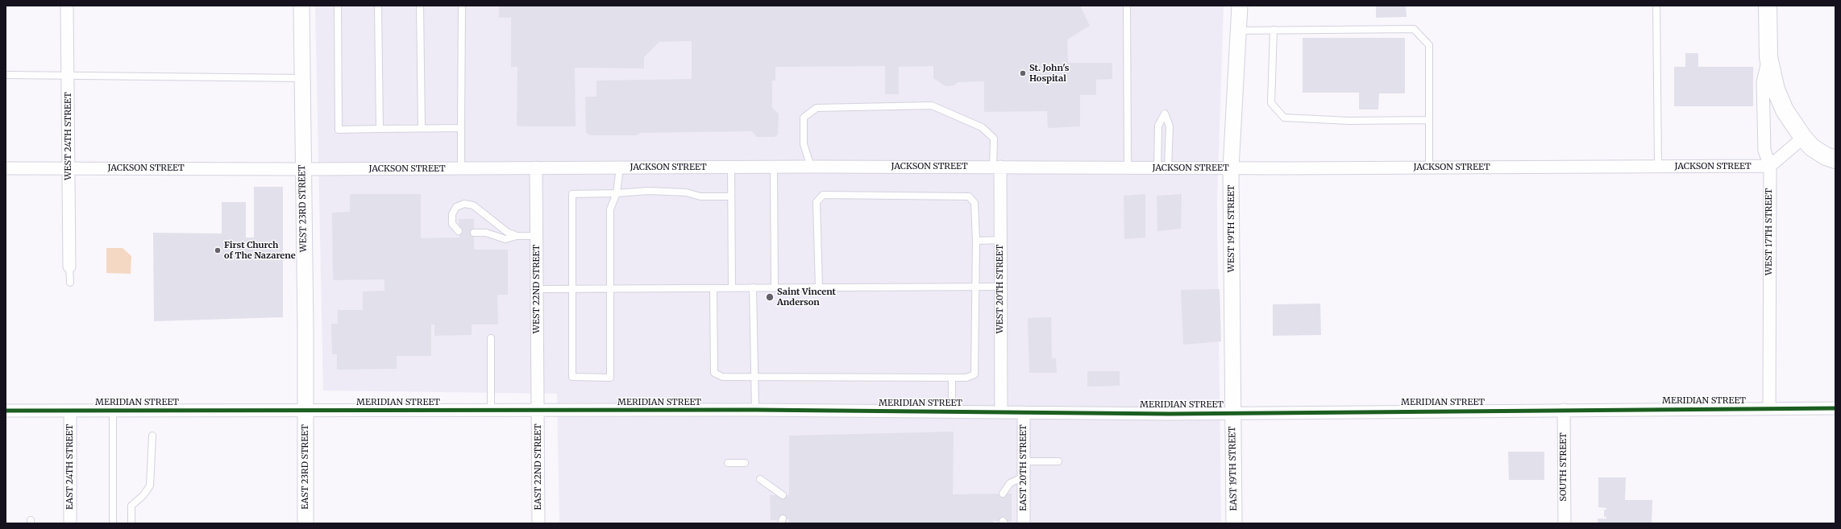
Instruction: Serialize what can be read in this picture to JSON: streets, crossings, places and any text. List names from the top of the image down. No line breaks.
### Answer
{"streets":{"main road":["WEST 17TH STREET"],"street":["WEST 24TH STREET","JACKSON STREET","WEST 23RD STREET","WEST 19TH STREET","WEST 22ND STREET","WEST 20TH STREET","MERIDIAN STREET","EAST 24TH STREET","EAST 23RD STREET","EAST 22ND STREET","SOUTH STREET","EAST 20TH STREET","EAST 19TH STREET"]},"crossings":[["WEST 24TH STREET","JACKSON STREET"],["JACKSON STREET","WEST 23RD STREET"],["JACKSON STREET","WEST 19TH STREET"],["JACKSON STREET","WEST 17TH STREET"],["JACKSON STREET","WEST 22ND STREET"],["JACKSON STREET","WEST 20TH STREET"],["WEST 23RD STREET","MERIDIAN STREET"],["WEST 23RD STREET","EAST 23RD STREET"],["WEST 19TH STREET","MERIDIAN STREET"],["WEST 19TH STREET","EAST 19TH STREET"],["WEST 17TH STREET","MERIDIAN STREET"],["WEST 22ND STREET","MERIDIAN STREET"],["WEST 22ND STREET","EAST 22ND STREET"],["WEST 20TH STREET","MERIDIAN STREET"],["MERIDIAN STREET","EAST 24TH STREET"],["MERIDIAN STREET","EAST 23RD STREET"],["MERIDIAN STREET","EAST 22ND STREET"],["MERIDIAN STREET","SOUTH STREET"],["MERIDIAN STREET","EAST 20TH STREET"],["MERIDIAN STREET","EAST 19TH STREET"]],"places":["St. John's Hospital","First Church of The Nazarene","Saint Vincent Anderson"]}
